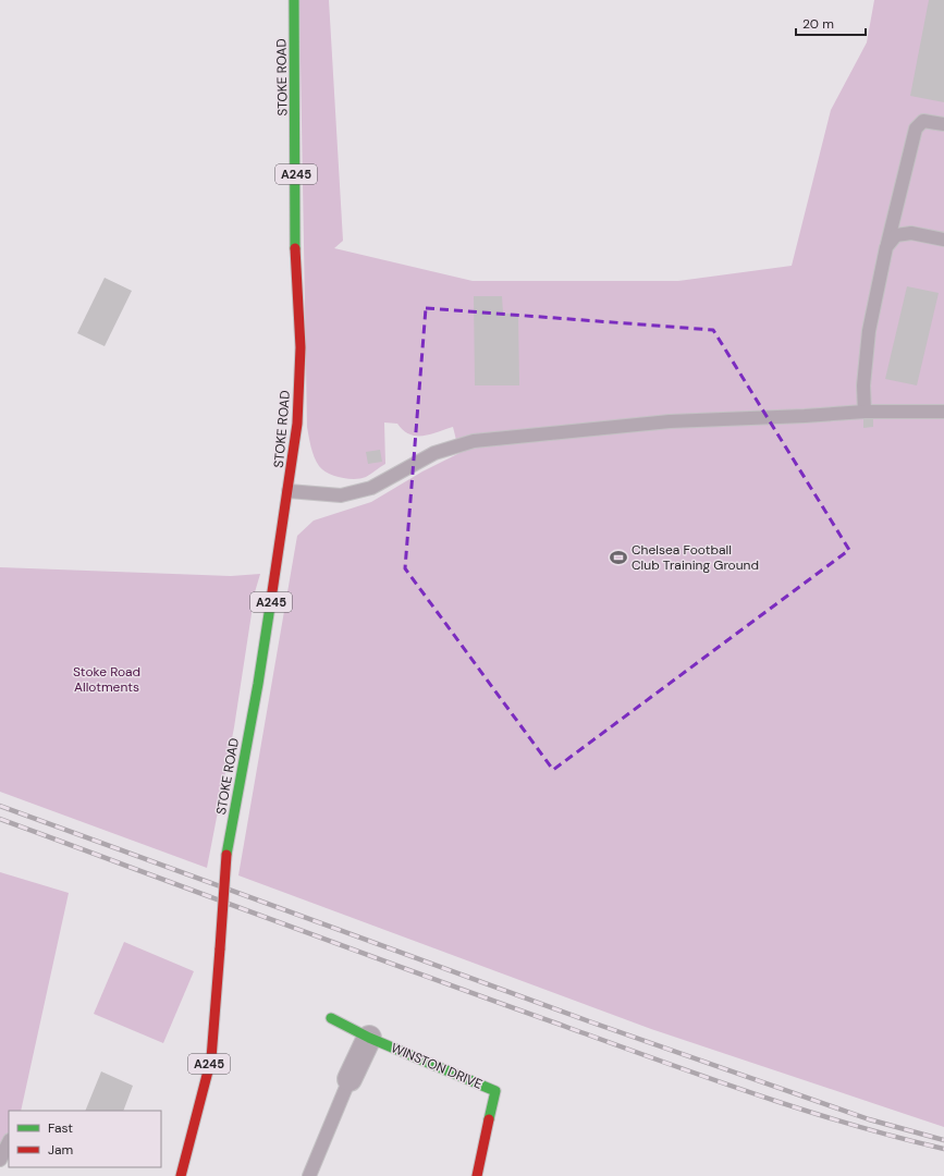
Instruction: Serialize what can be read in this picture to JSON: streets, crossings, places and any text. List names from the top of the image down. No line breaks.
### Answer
{"streets":{"main road":["STOKE ROAD","A245","WINSTON DRIVE"]},"parks":["Stoke Road Allotments"],"places":{"sports":["Chelsea Football Club Training Ground"]},"legend":["Fast","Jam"],"scale_bar":"20 m"}
